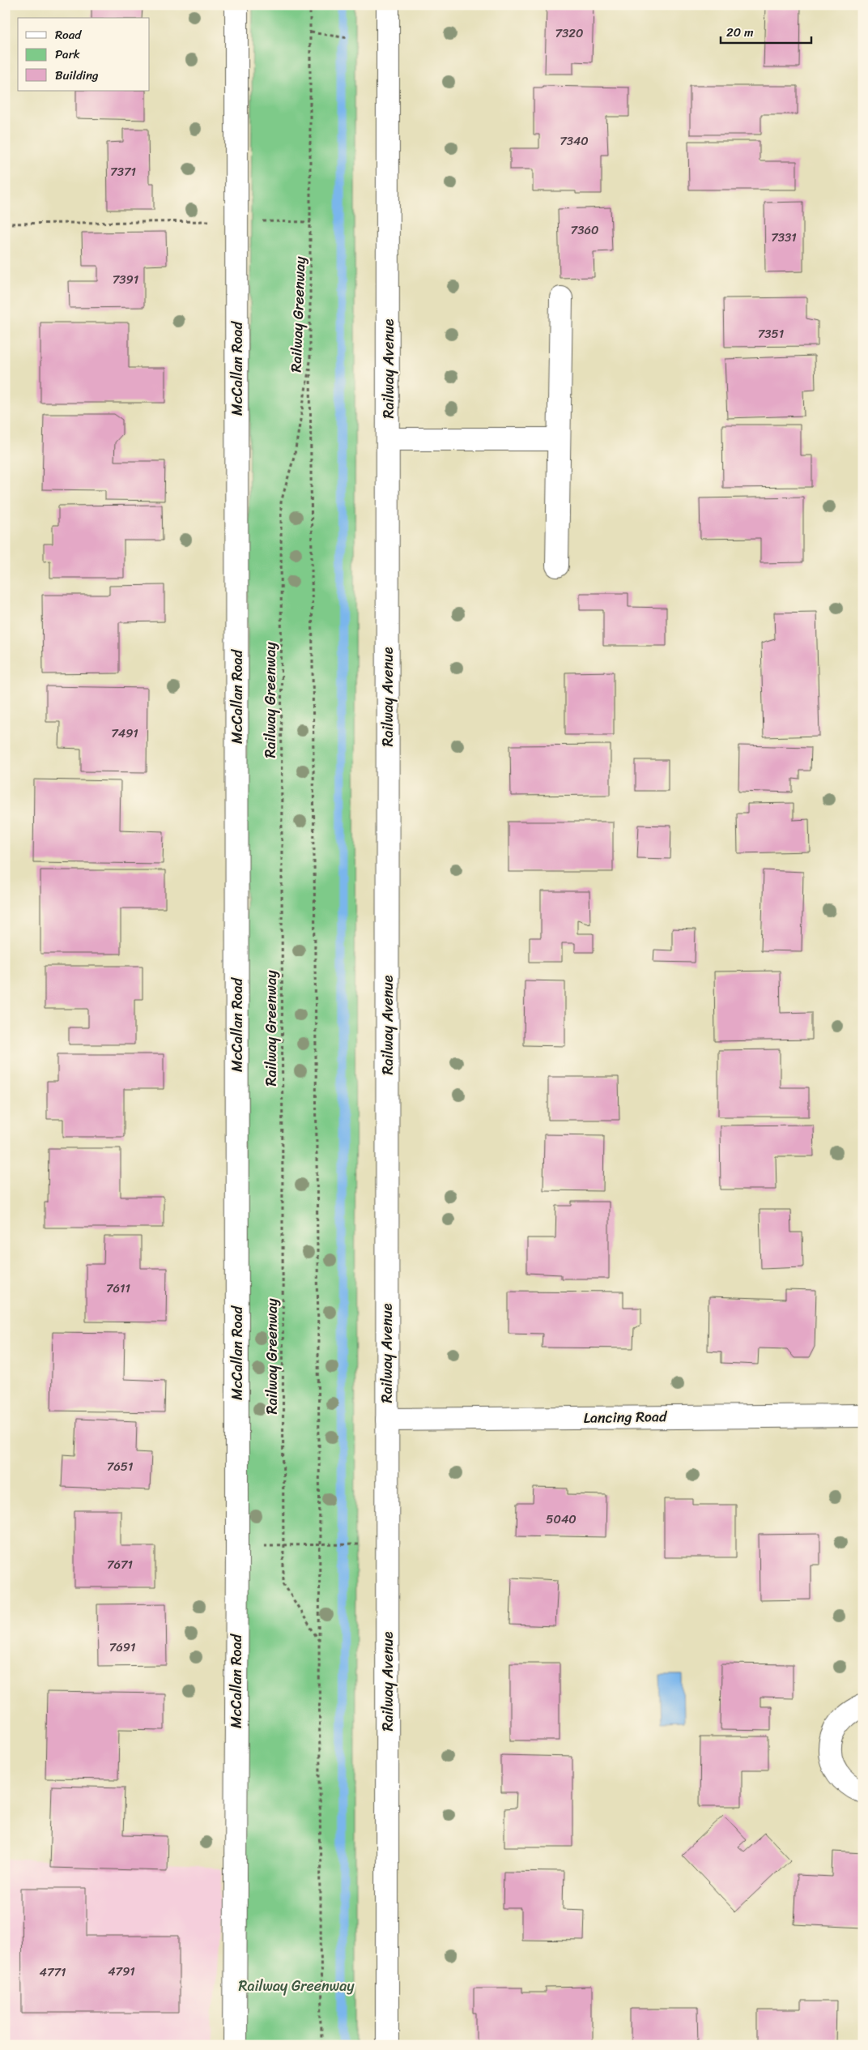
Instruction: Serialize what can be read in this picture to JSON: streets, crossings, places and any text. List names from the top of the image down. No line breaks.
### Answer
{"streets":{"street":["McCallan Road","Railway Avenue","Lancing Road"],"path":["Railway Greenway"]},"crossings":[["Railway Avenue","Lancing Road"]],"parks":["Railway Greenway"],"house_numbers":["7320","7340","7371","7360","7331","7391","7351","7491","7611","7651","5040","7671","7691","4791","4771"],"legend":["Road","Park","Building"],"scale_bar":"20 m"}
